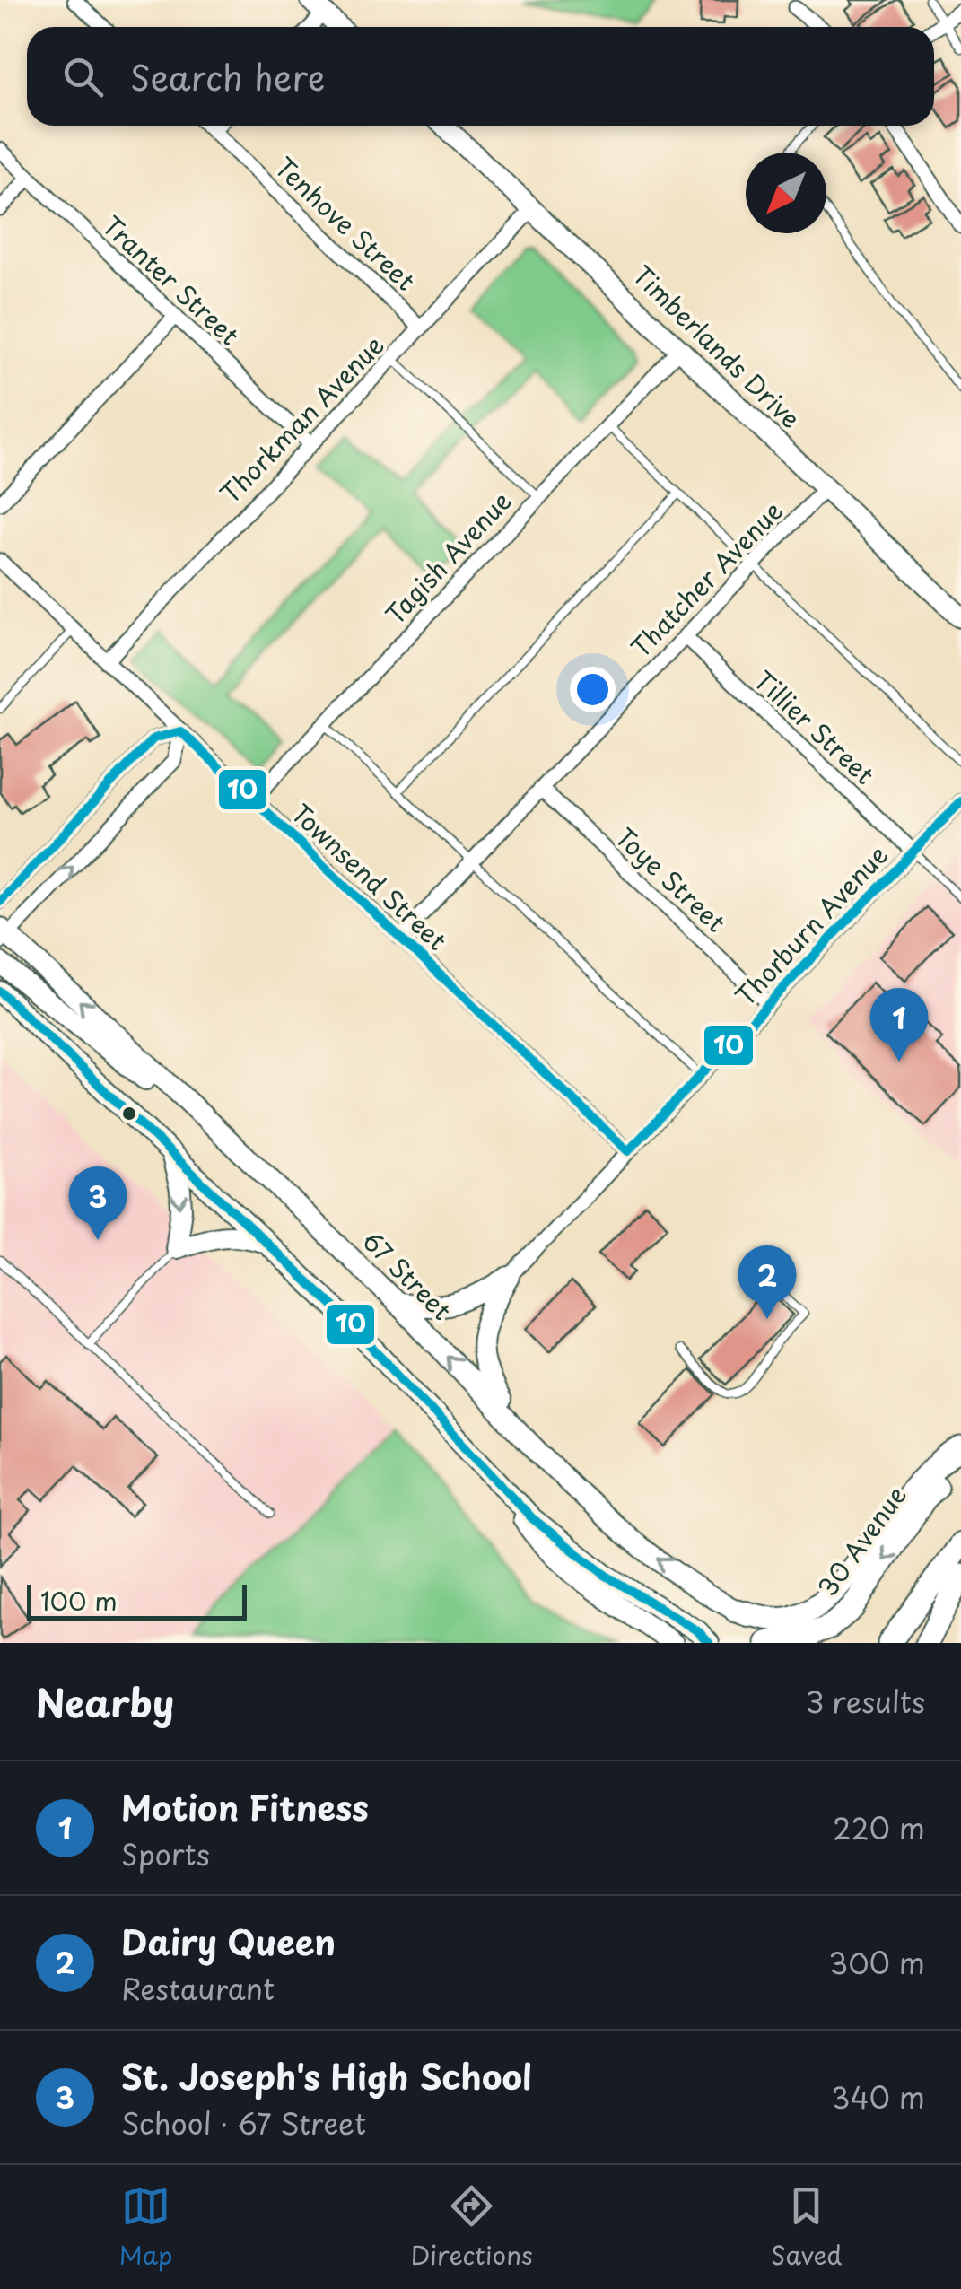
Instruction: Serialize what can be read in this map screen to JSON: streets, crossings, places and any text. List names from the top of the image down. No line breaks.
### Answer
{"streets":{"main road":["Timberlands Drive","67 Street","30 Avenue"],"street":["Tenhove Street","Tranter Street","Thorkman Avenue","Tagish Avenue","Thatcher Avenue","Tillier Street","Townsend Street","Toye Street","Thorburn Avenue"]},"crossings":[["Tenhove Street","Thorkman Avenue"],["Tranter Street","Thorkman Avenue"],["Timberlands Drive","Thorkman Avenue"],["Timberlands Drive","Tagish Avenue"],["Timberlands Drive","Thatcher Avenue"],["Thorkman Avenue","Townsend Street"],["Tagish Avenue","Townsend Street"],["Thatcher Avenue","Tillier Street"],["Thatcher Avenue","Townsend Street"],["Thatcher Avenue","Toye Street"],["Tillier Street","Thorburn Avenue"],["Townsend Street","Thorburn Avenue"],["Toye Street","Thorburn Avenue"],["67 Street","30 Avenue"]],"lines":["transit line 10"],"scale_bar":"100 m","north":"bottom left","page":{"search":"Search here","pins":["1","3","2"],"scale":"100 m","heading":["Nearby","3 results"],"list":[{"mark":"1","name":"Motion Fitness","note":"Sports","value":"220 m"},{"mark":"2","name":"Dairy Queen","note":"Restaurant","value":"300 m"},{"mark":"3","name":"St. Joseph's High School","note":"School · 67 Street","value":"340 m"}],"nav":["Map","Directions","Saved"]}}
